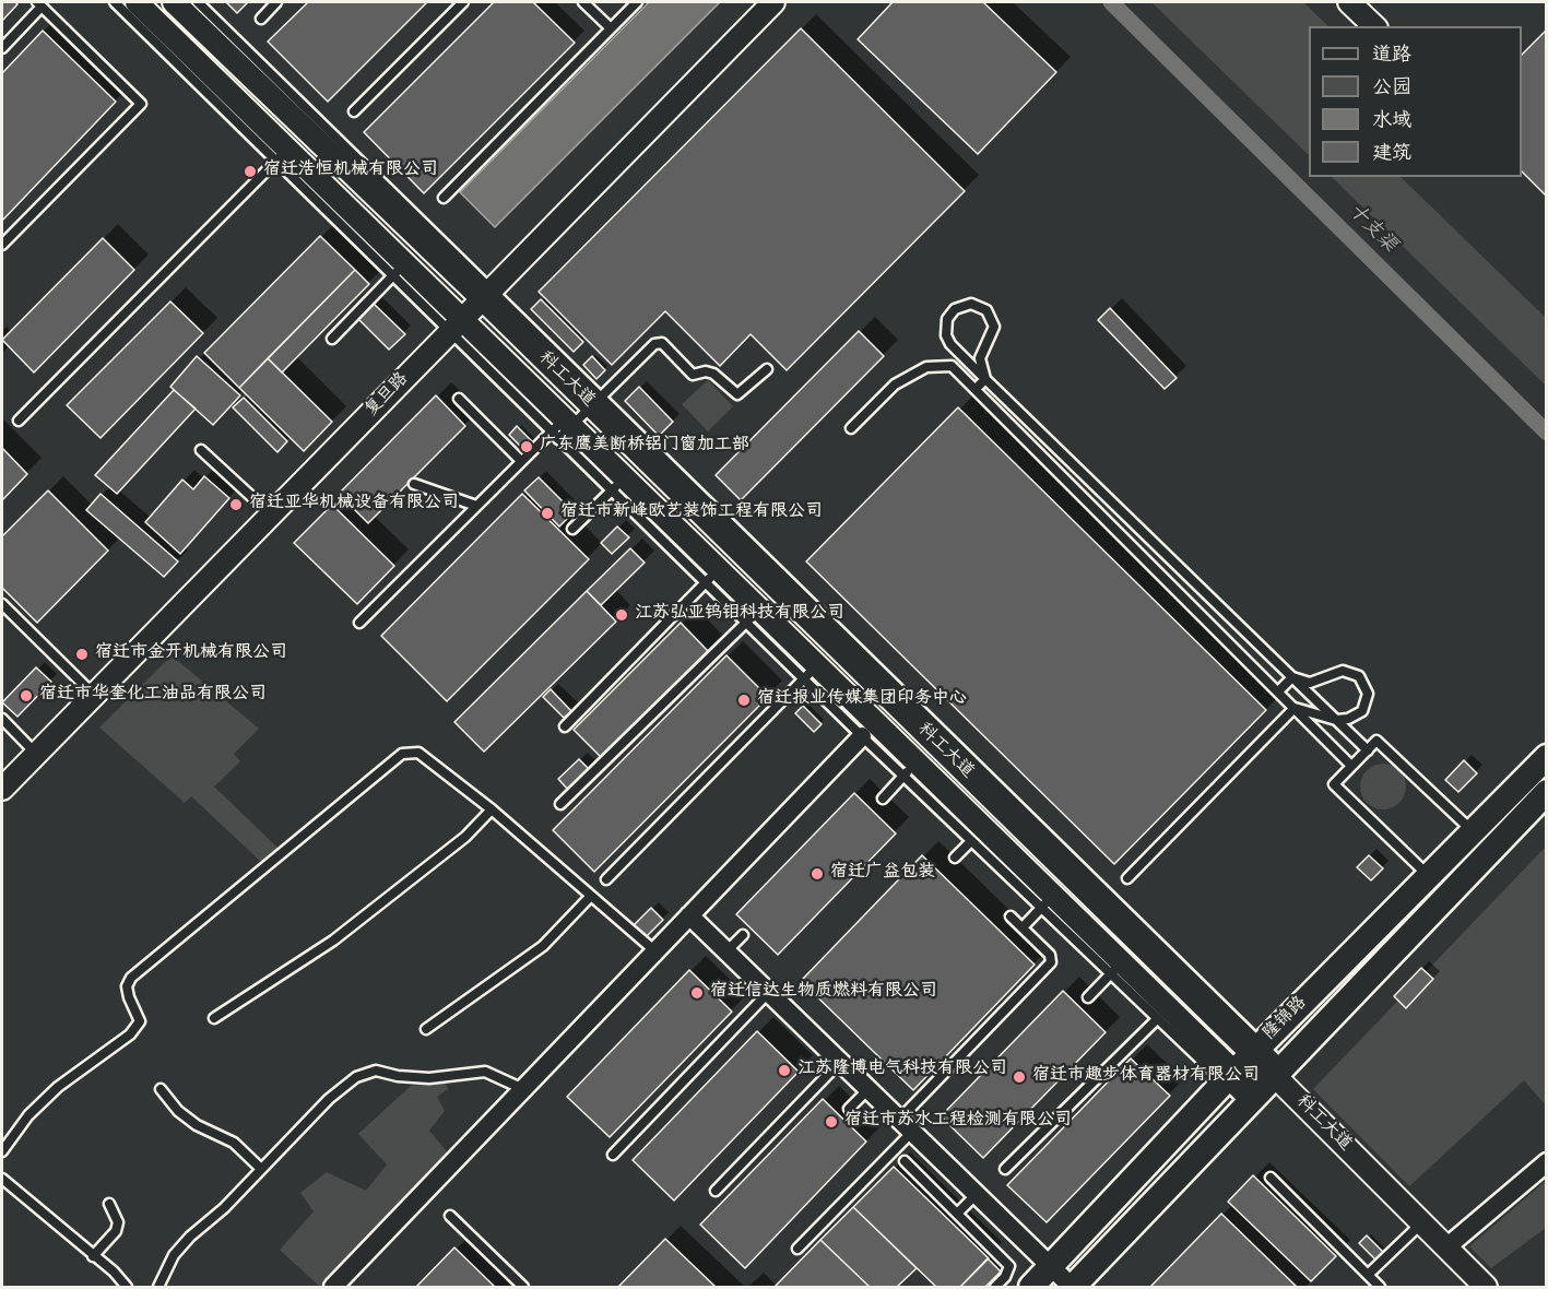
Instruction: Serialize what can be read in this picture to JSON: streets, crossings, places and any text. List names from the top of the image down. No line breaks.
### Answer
{"streets":{"main road":["隆锦路"],"street":["科工大道","复旦路"]},"crossings":[["科工大道","复旦路"],["科工大道","隆锦路"]],"water":["十支渠"],"places":["宿迁浩恒机械有限公司","广东鹰美断桥铝门窗加工部","宿迁亚华机械设备有限公司","宿迁市新峰欧艺装饰工程有限公司","江苏弘亚钨钼科技有限公司","宿迁市金开机械有限公司","宿迁市华奎化工油品有限公司","宿迁报业传媒集团印务中心","宿迁广益包装","宿迁信达生物质燃料有限公司","江苏隆博电气科技有限公司","宿迁市趣步体育器材有限公司","宿迁市苏水工程检测有限公司"],"legend":["道路","公园","水域","建筑"]}
